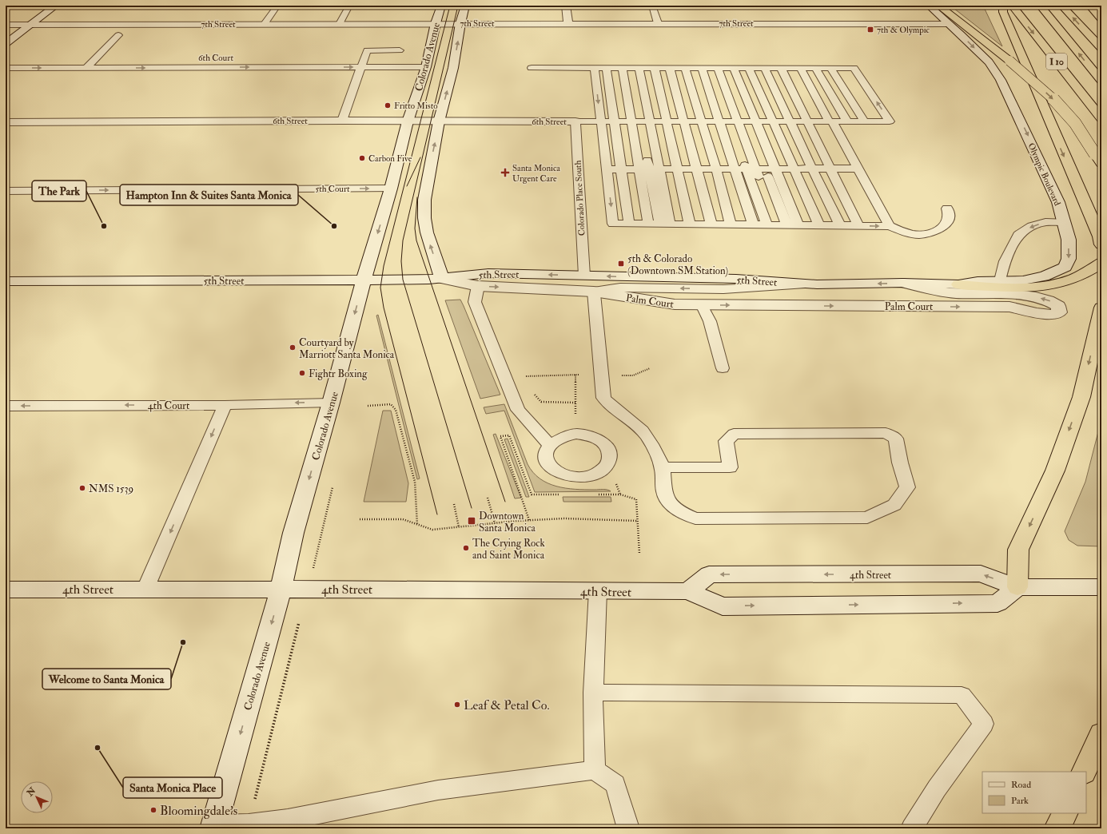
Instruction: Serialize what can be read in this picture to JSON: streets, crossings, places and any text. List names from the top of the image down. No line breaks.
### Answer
{"streets":{"highway":["I 10"],"main road":["7th Street","Colorado Avenue","6th Street","Olympic Boulevard","5th Street","Palm Court","4th Street"],"lane":["6th Court","5th Court","Colorado Place South","4th Court"]},"crossings":[["7th Street","Colorado Avenue"],["7th Street","Olympic Boulevard"],["Colorado Avenue","6th Court"],["Colorado Avenue","6th Street"],["Colorado Avenue","5th Court"],["Colorado Avenue","5th Street"],["Colorado Avenue","4th Court"],["Colorado Avenue","4th Street"],["6th Street","Colorado Place South"],["Olympic Boulevard","5th Street"],["Colorado Place South","5th Street"],["5th Street","Palm Court"]],"one_way":["Colorado Avenue","6th Court","5th Court","4th Court"],"places":{"transit":["7th & Olympic","5th & Colorado (Downtown SM Station)","Downtown Santa Monica"],"other":["Fritto Misto","Carbon Five","The Park","Hampton Inn & Suites Santa Monica","Courtyard by Marriott Santa Monica","Fightr Boxing","NMS 1539","The Crying Rock and Saint Monica","Welcome to Santa Monica","Leaf & Petal Co.","Santa Monica Place","Bloomingdale's"],"health":["Santa Monica Urgent Care"]},"legend":["Road","Park"],"north":"top left"}
